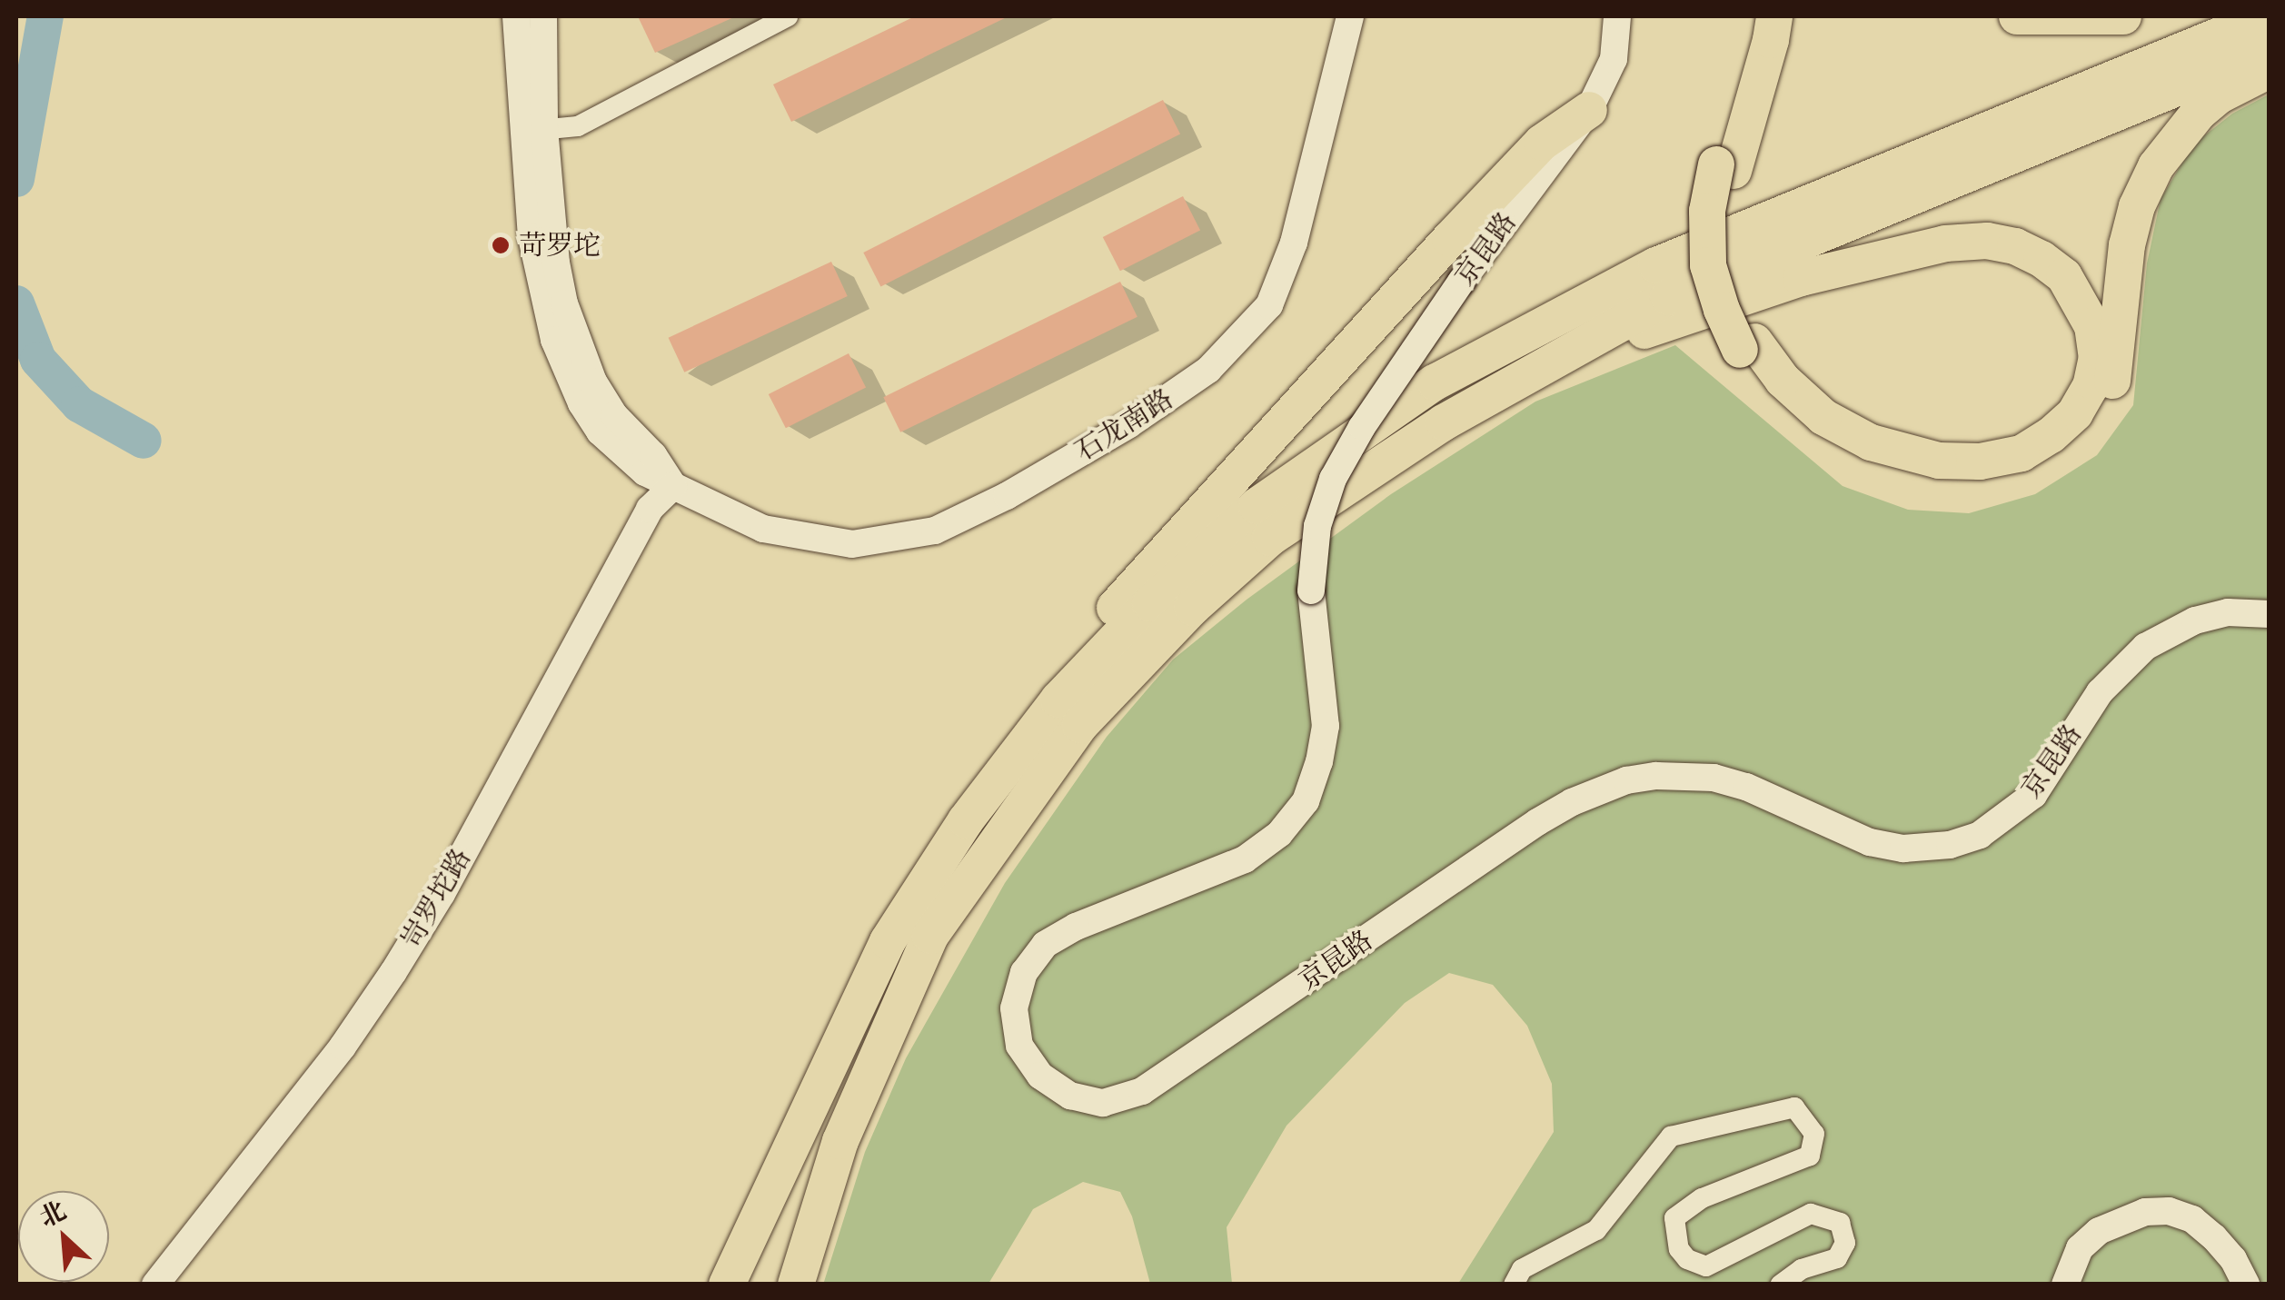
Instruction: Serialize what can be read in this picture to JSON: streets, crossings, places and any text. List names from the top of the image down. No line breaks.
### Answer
{"streets":{"main road":["京昆路","石龙南路","岢罗坨路"]},"crossings":[["石龙南路","岢罗坨路"]],"places":["苛罗坨"],"north":"top left"}
